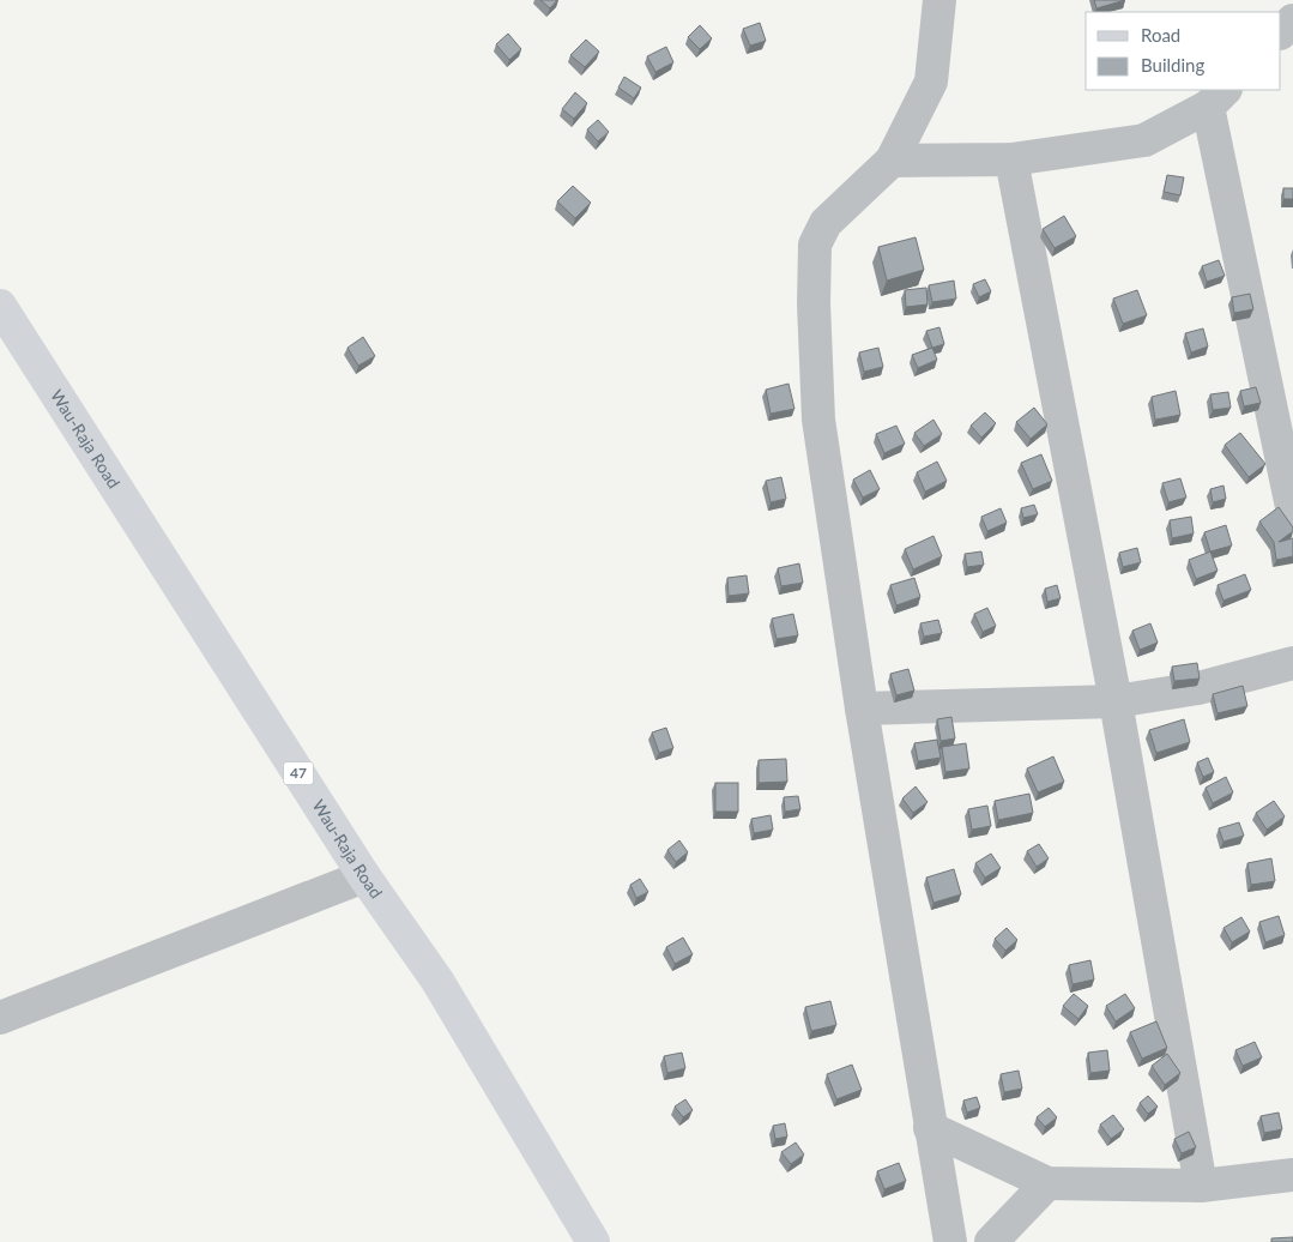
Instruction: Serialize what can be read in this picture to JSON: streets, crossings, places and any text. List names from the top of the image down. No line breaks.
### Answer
{"streets":{"main road":["Wau-Raja Road","47"]},"legend":["Road","Building"]}
